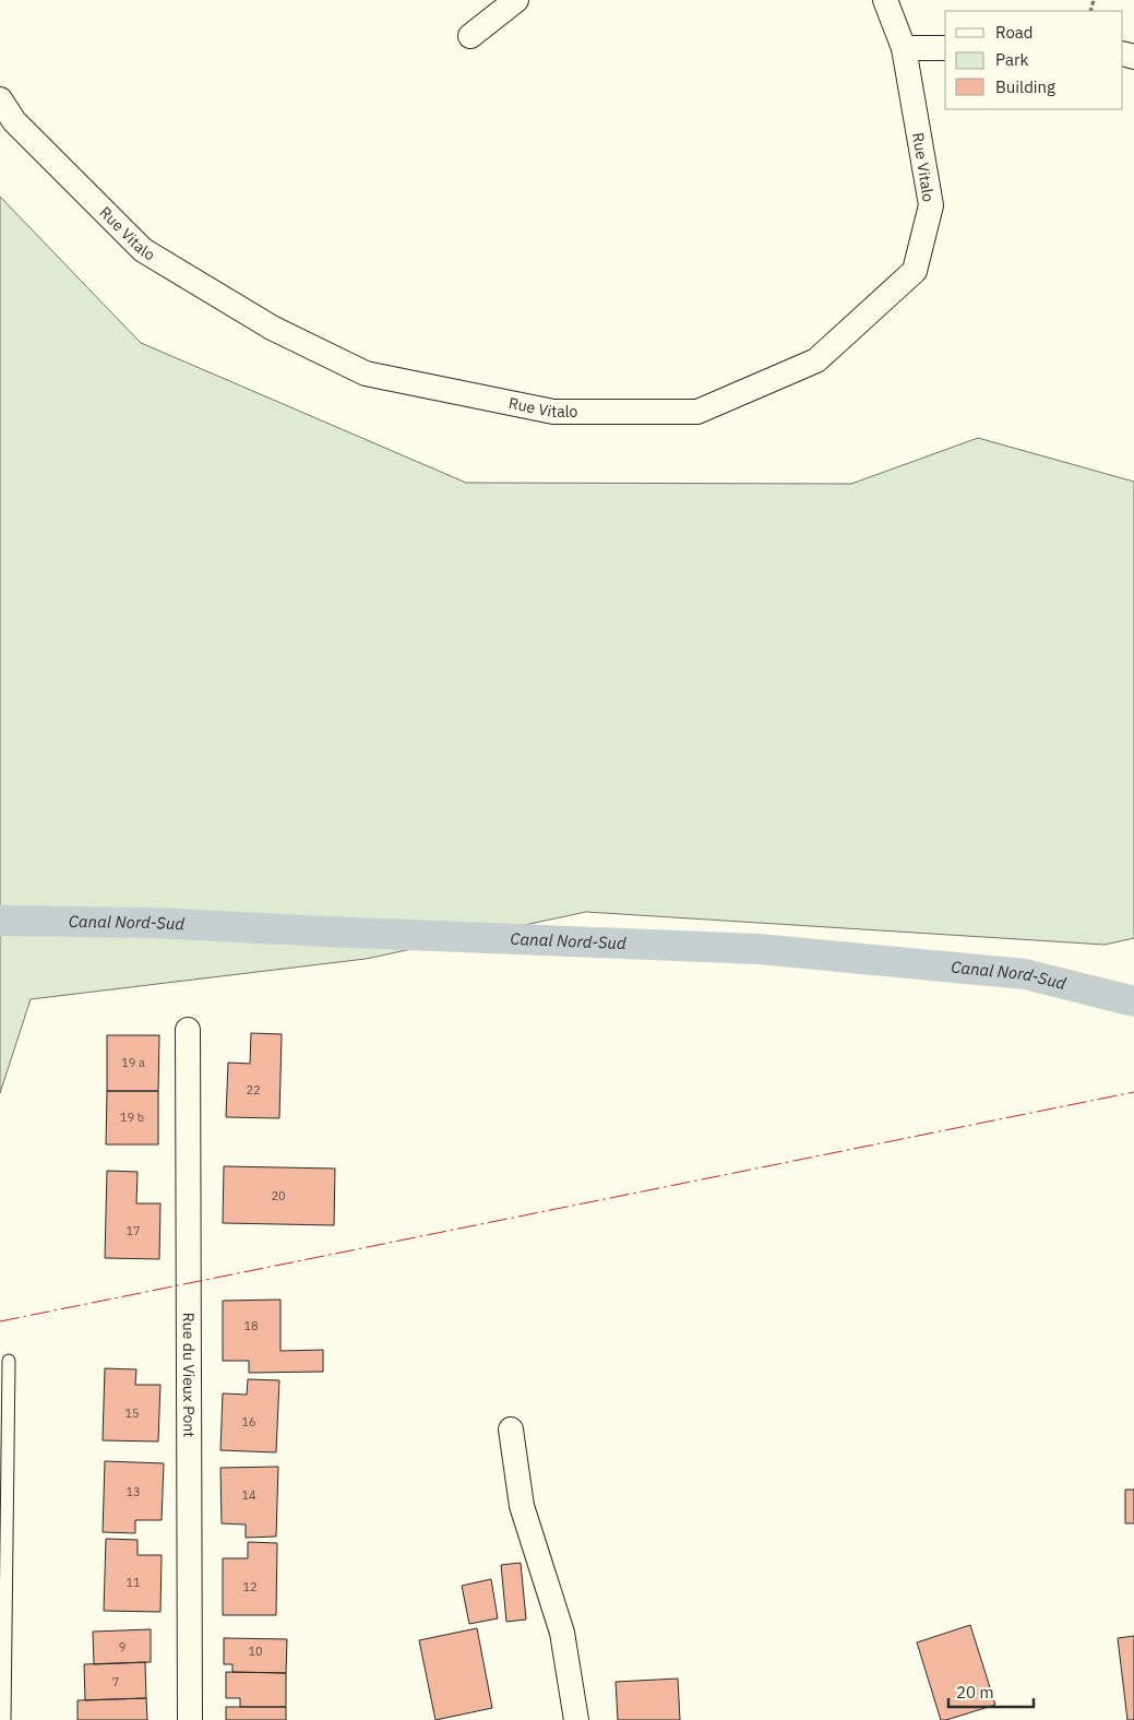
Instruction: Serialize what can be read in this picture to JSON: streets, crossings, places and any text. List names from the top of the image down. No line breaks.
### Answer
{"streets":{"street":["Rue Vitalo","Rue du Vieux Pont"]},"water":["Canal Nord-Sud"],"house_numbers":["19 a","22","19 b","20","17","18","15","16","13","14","11","12","9","10","7"],"legend":["Road","Park","Building"],"scale_bar":"20 m"}
